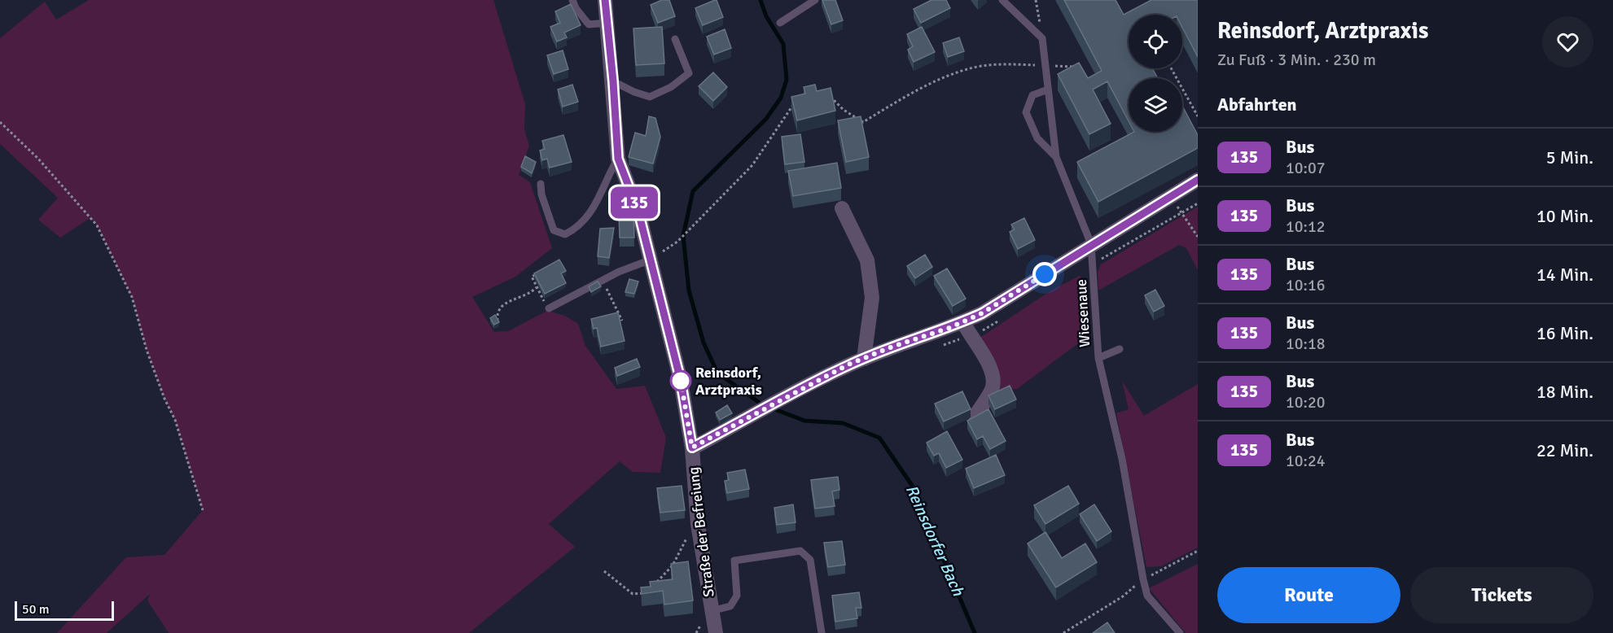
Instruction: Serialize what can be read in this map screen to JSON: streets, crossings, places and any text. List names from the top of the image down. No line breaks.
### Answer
{"streets":{"street":["Straße der Befreiung"],"lane":["Wiesenaue"]},"water":["Reinsdorfer Bach"],"places":["Reinsdorf, Arztpraxis"],"lines":["bus line 135"],"scale_bar":"50 m","page":{"on_map":"135","heading":[["Reinsdorf, Arztpraxis","Zu Fuß · 3 Min. · 230 m"],"Abfahrten"],"list":[{"mark":"135","name":"Bus","note":"10:07","value":"5 Min."},{"mark":"135","name":"Bus","note":"10:12","value":"10 Min."},{"mark":"135","name":"Bus","note":"10:16","value":"14 Min."},{"mark":"135","name":"Bus","note":"10:18","value":"16 Min."},{"mark":"135","name":"Bus","note":"10:20","value":"18 Min."},{"mark":"135","name":"Bus","note":"10:24","value":"22 Min."}],"buttons":["Route","Tickets"],"scale":"50 m"}}
